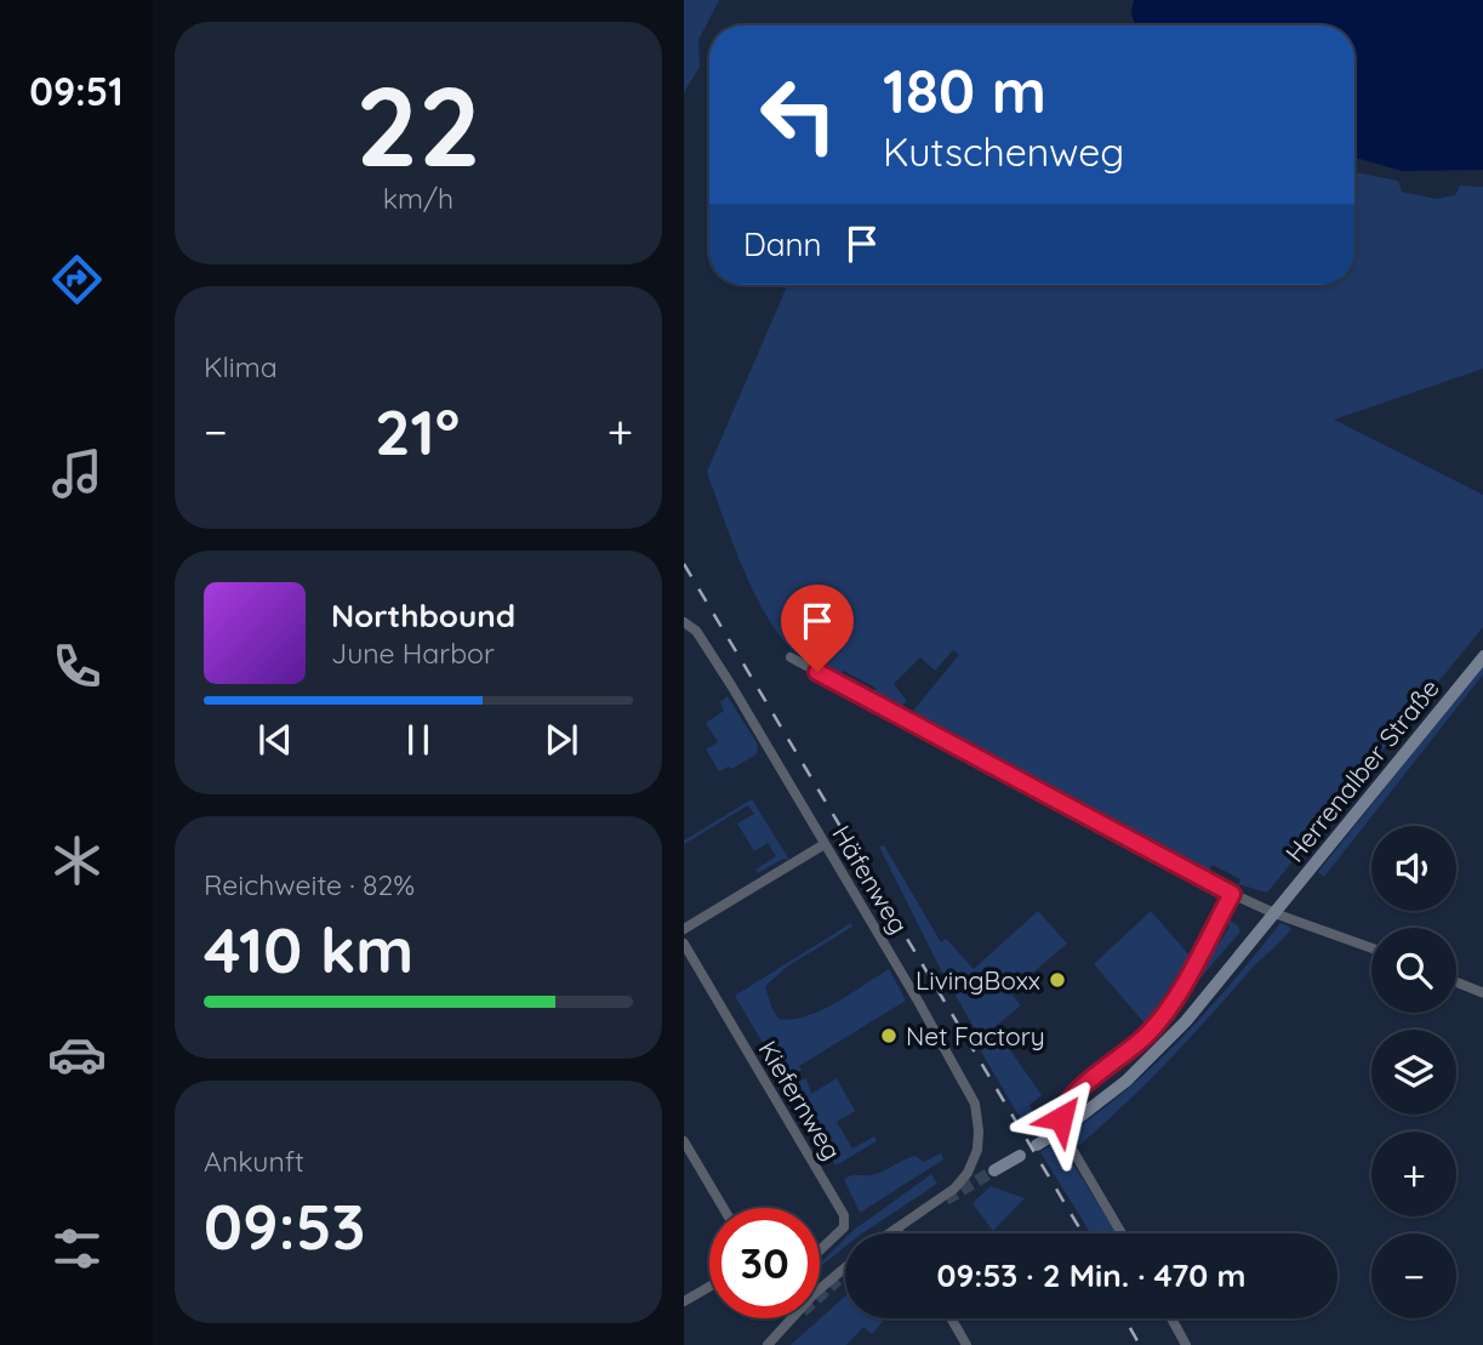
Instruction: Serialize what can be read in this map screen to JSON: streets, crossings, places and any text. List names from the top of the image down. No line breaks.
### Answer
{"streets":{"main road":["Herrenalber Straße"],"street":["Häfenweg","Kiefernweg"]},"places":["LivingBoxx","Net Factory"],"page":{"tabs":"09:51","tile":[["22","km/h"],"Klima",["Reichweite · 82%","410 km"],["Ankunft","09:53"]],"turn":["180 m","Kutschenweg"],"then":"Dann","heat":["−","21°","+"],"song":["Northbound","June Harbor"],"map_buttons":["+","−"],"limit":"30","trip":"09:53 · 2 Min. · 470 m"}}
